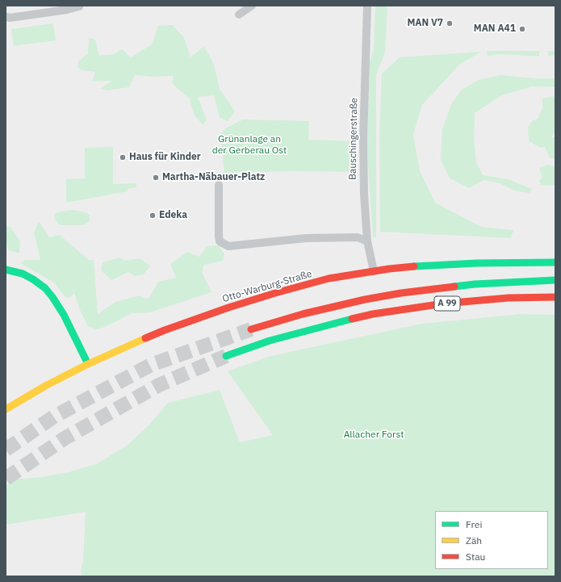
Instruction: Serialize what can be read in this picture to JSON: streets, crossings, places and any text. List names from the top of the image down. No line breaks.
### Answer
{"streets":{"main road":["Otto-Warburg-Straße","A 99"],"street":["Bauschingerstraße"]},"crossings":[["Bauschingerstraße","Otto-Warburg-Straße"]],"parks":["Grünanlage an der Gerberau Ost","Allacher Forst"],"places":["MAN V7","MAN A41","Haus für Kinder","Martha-Näbauer-Platz","Edeka"],"legend":["Frei","Zäh","Stau"]}
